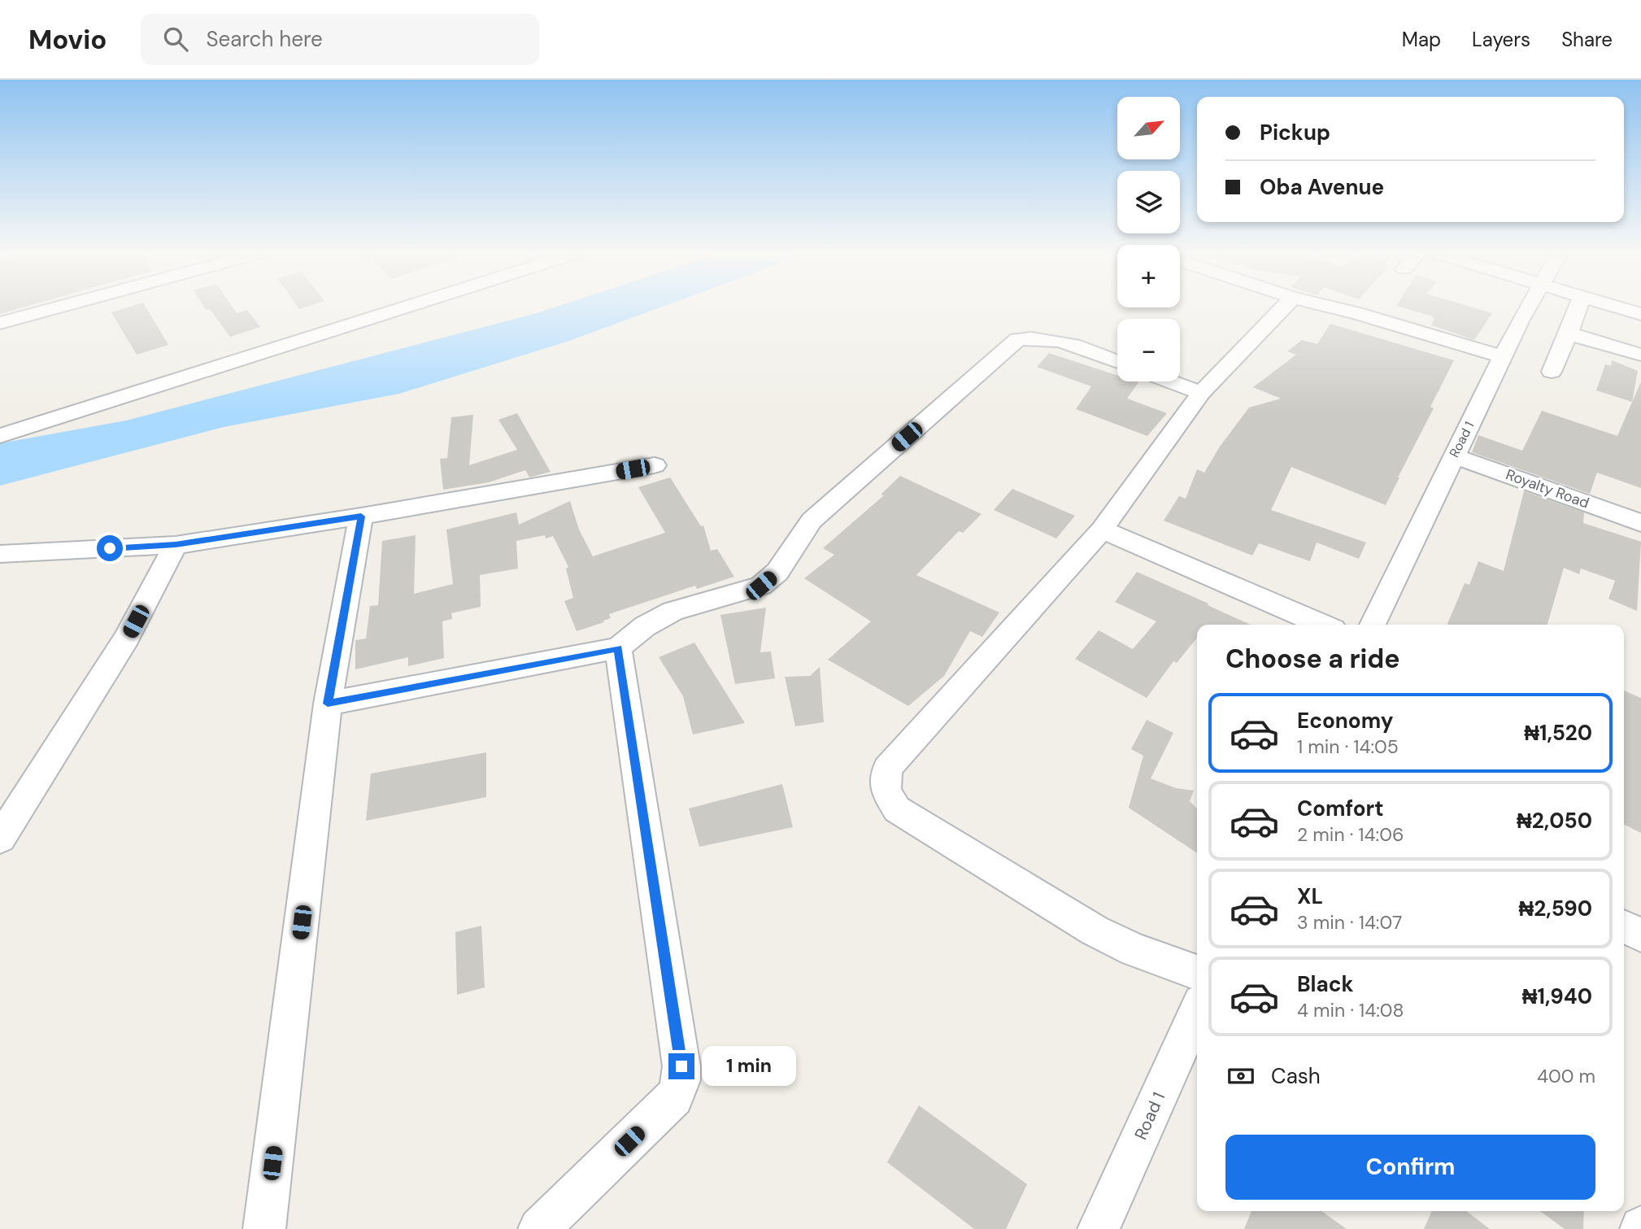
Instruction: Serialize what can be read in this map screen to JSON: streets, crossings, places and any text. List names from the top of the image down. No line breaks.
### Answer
{"streets":{"street":["Road 1","Royalty Road"]},"crossings":[["Road 1","Royalty Road"]],"north":"top right","page":{"header":"Movio","search":"Search here","nav":["Map","Layers","Share"],"map_buttons":["+","−"],"banner":["Pickup","Oba Avenue"],"heading":"Choose a ride","list":[{"name":"Economy","note":"1 min · 14:05","value":"₦1,520"},{"name":"Comfort","note":"2 min · 14:06","value":"₦2,050"},{"name":"XL","note":"3 min · 14:07","value":"₦2,590"},{"name":"Black","note":"4 min · 14:08","value":"₦1,940"}],"pay":["Cash","400 m"],"bubble":"1 min","buttons":"Confirm"}}
